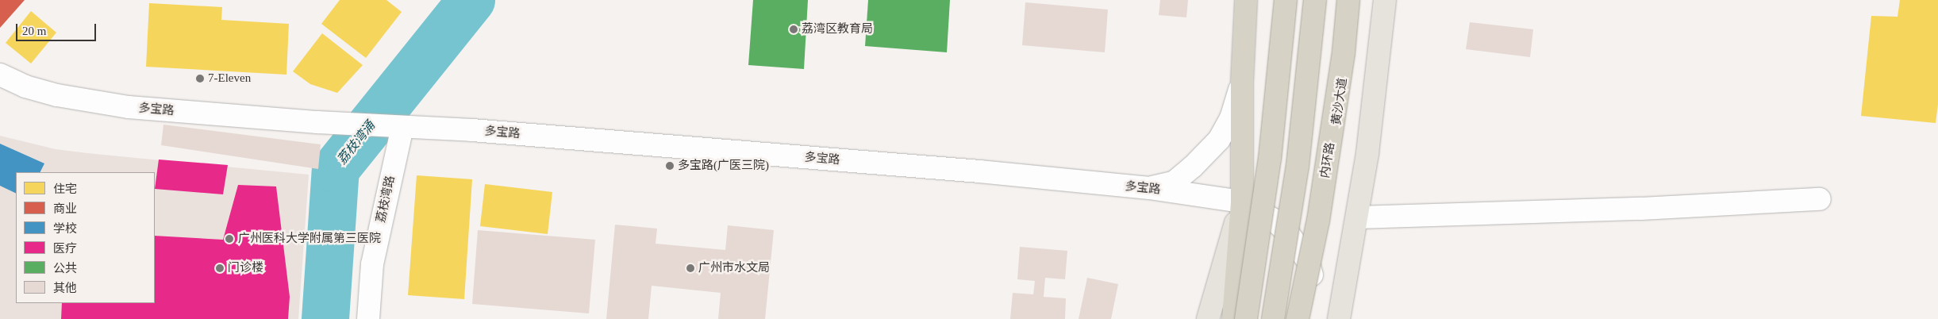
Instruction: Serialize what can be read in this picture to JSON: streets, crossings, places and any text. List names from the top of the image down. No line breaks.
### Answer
{"streets":{"highway":["黄沙大道","内环路"],"street":["多宝路","荔枝湾路"]},"crossings":[["多宝路","荔枝湾路"]],"water":["荔枝湾涌"],"places":["荔湾区教育局","7-Eleven","多宝路(广医三院)","广州医科大学附属第三医院","门诊楼","广州市水文局"],"legend":["住宅","商业","学校","医疗","公共","其他"],"scale_bar":"20 m"}
